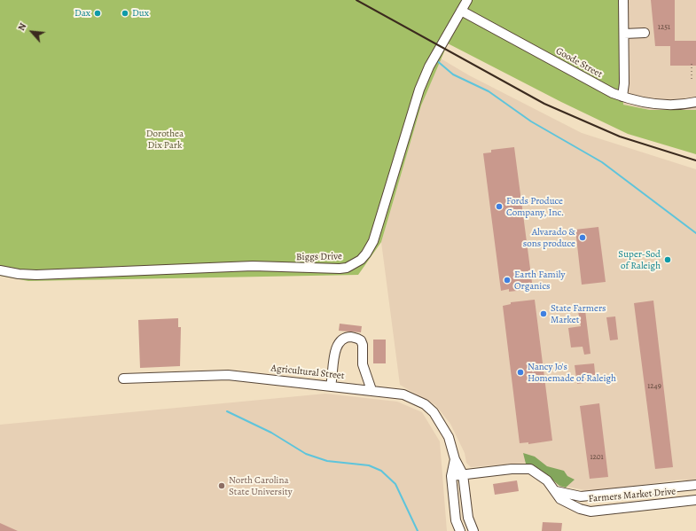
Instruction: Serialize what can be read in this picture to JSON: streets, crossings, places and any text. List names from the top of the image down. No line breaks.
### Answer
{"streets":{"street":["Goode Street","Biggs Drive","Agricultural Street","Farmers Market Drive"]},"crossings":[["Goode Street","Biggs Drive"],["Agricultural Street","Farmers Market Drive"]],"parks":["Dorothea Dix Park"],"places":["Dax","Dux","Fords Produce Company, Inc.","Alvarado & sons produce","Super-Sod of Raleigh","Earth Family Organics","State Farmers Market","Nancy Jo's Homemade of Raleigh","North Carolina State University"],"house_numbers":["1251","1249","1201"],"north":"top left"}
